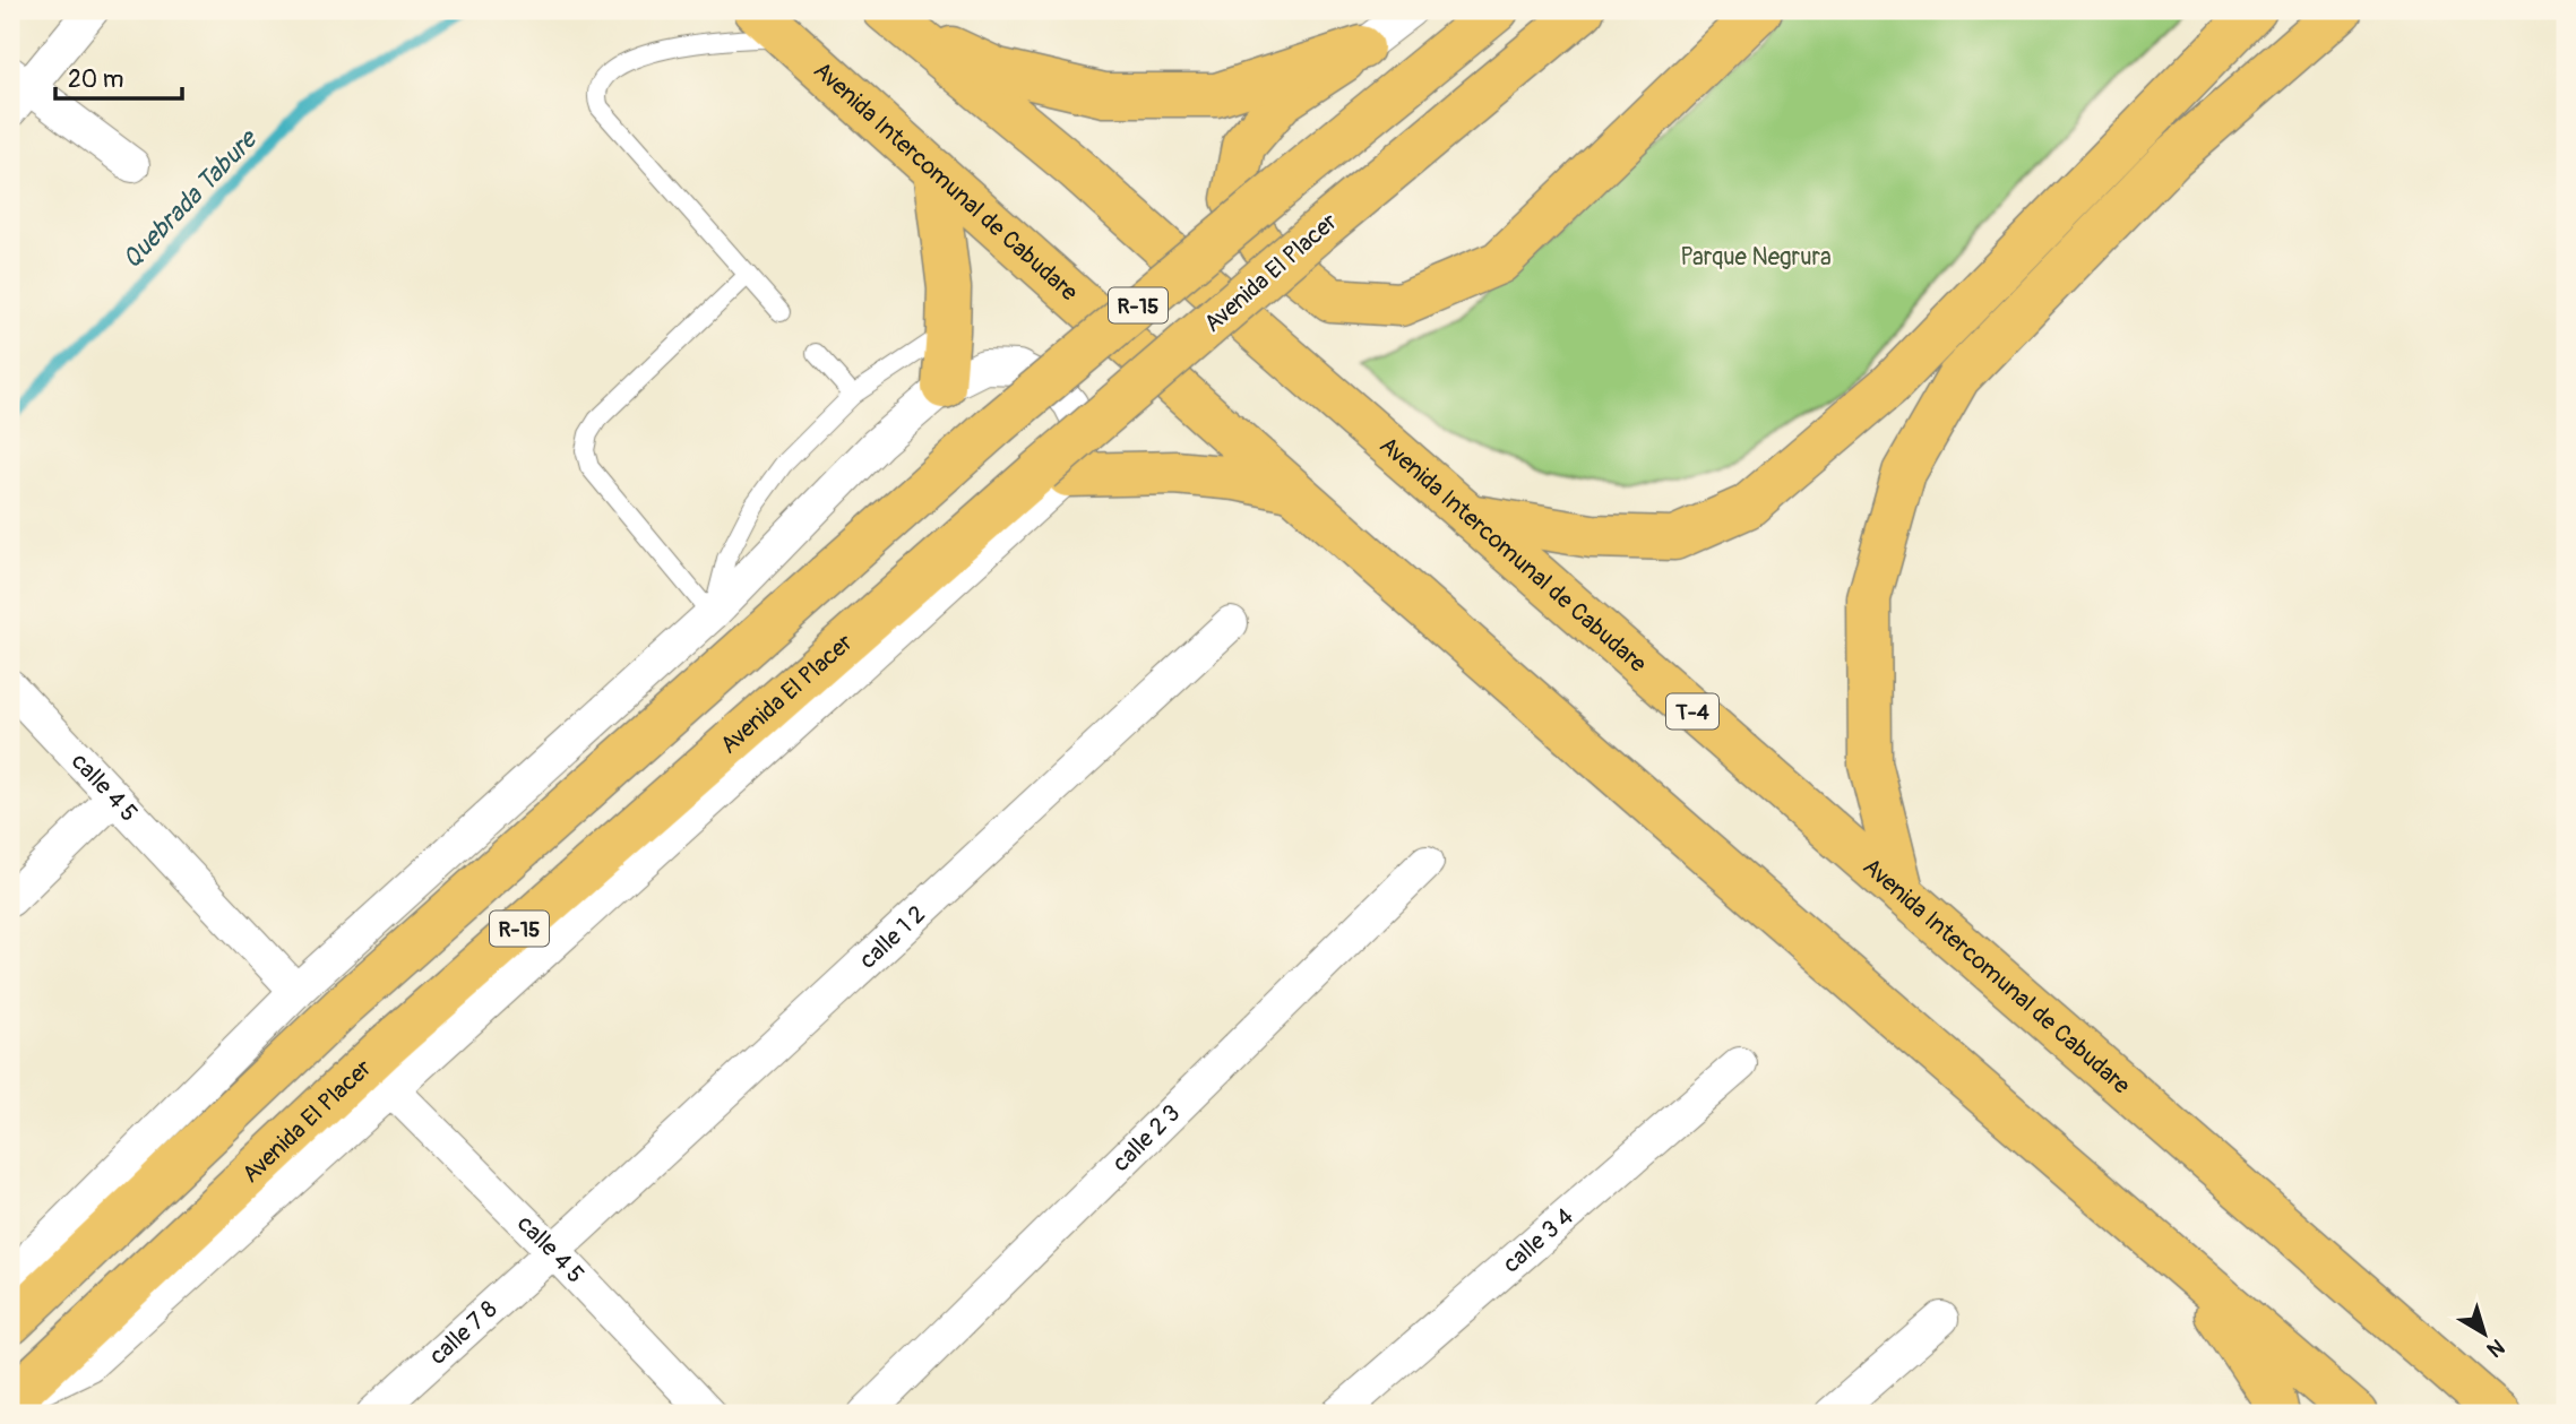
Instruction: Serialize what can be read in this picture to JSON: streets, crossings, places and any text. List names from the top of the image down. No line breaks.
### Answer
{"streets":{"main road":["Avenida Intercomunal de Cabudare","Avenida El Placer","R-15","T-4"],"street":["calle 4 5","calle 1 2","calle 2 3","calle 3 4","calle 7 8"]},"crossings":[["calle 4 5","calle 1 2"],["calle 4 5","calle 7 8"],["calle 1 2","calle 7 8"]],"water":["Quebrada Tabure"],"parks":["Parque Negrura"],"scale_bar":"20 m","north":"bottom right"}
